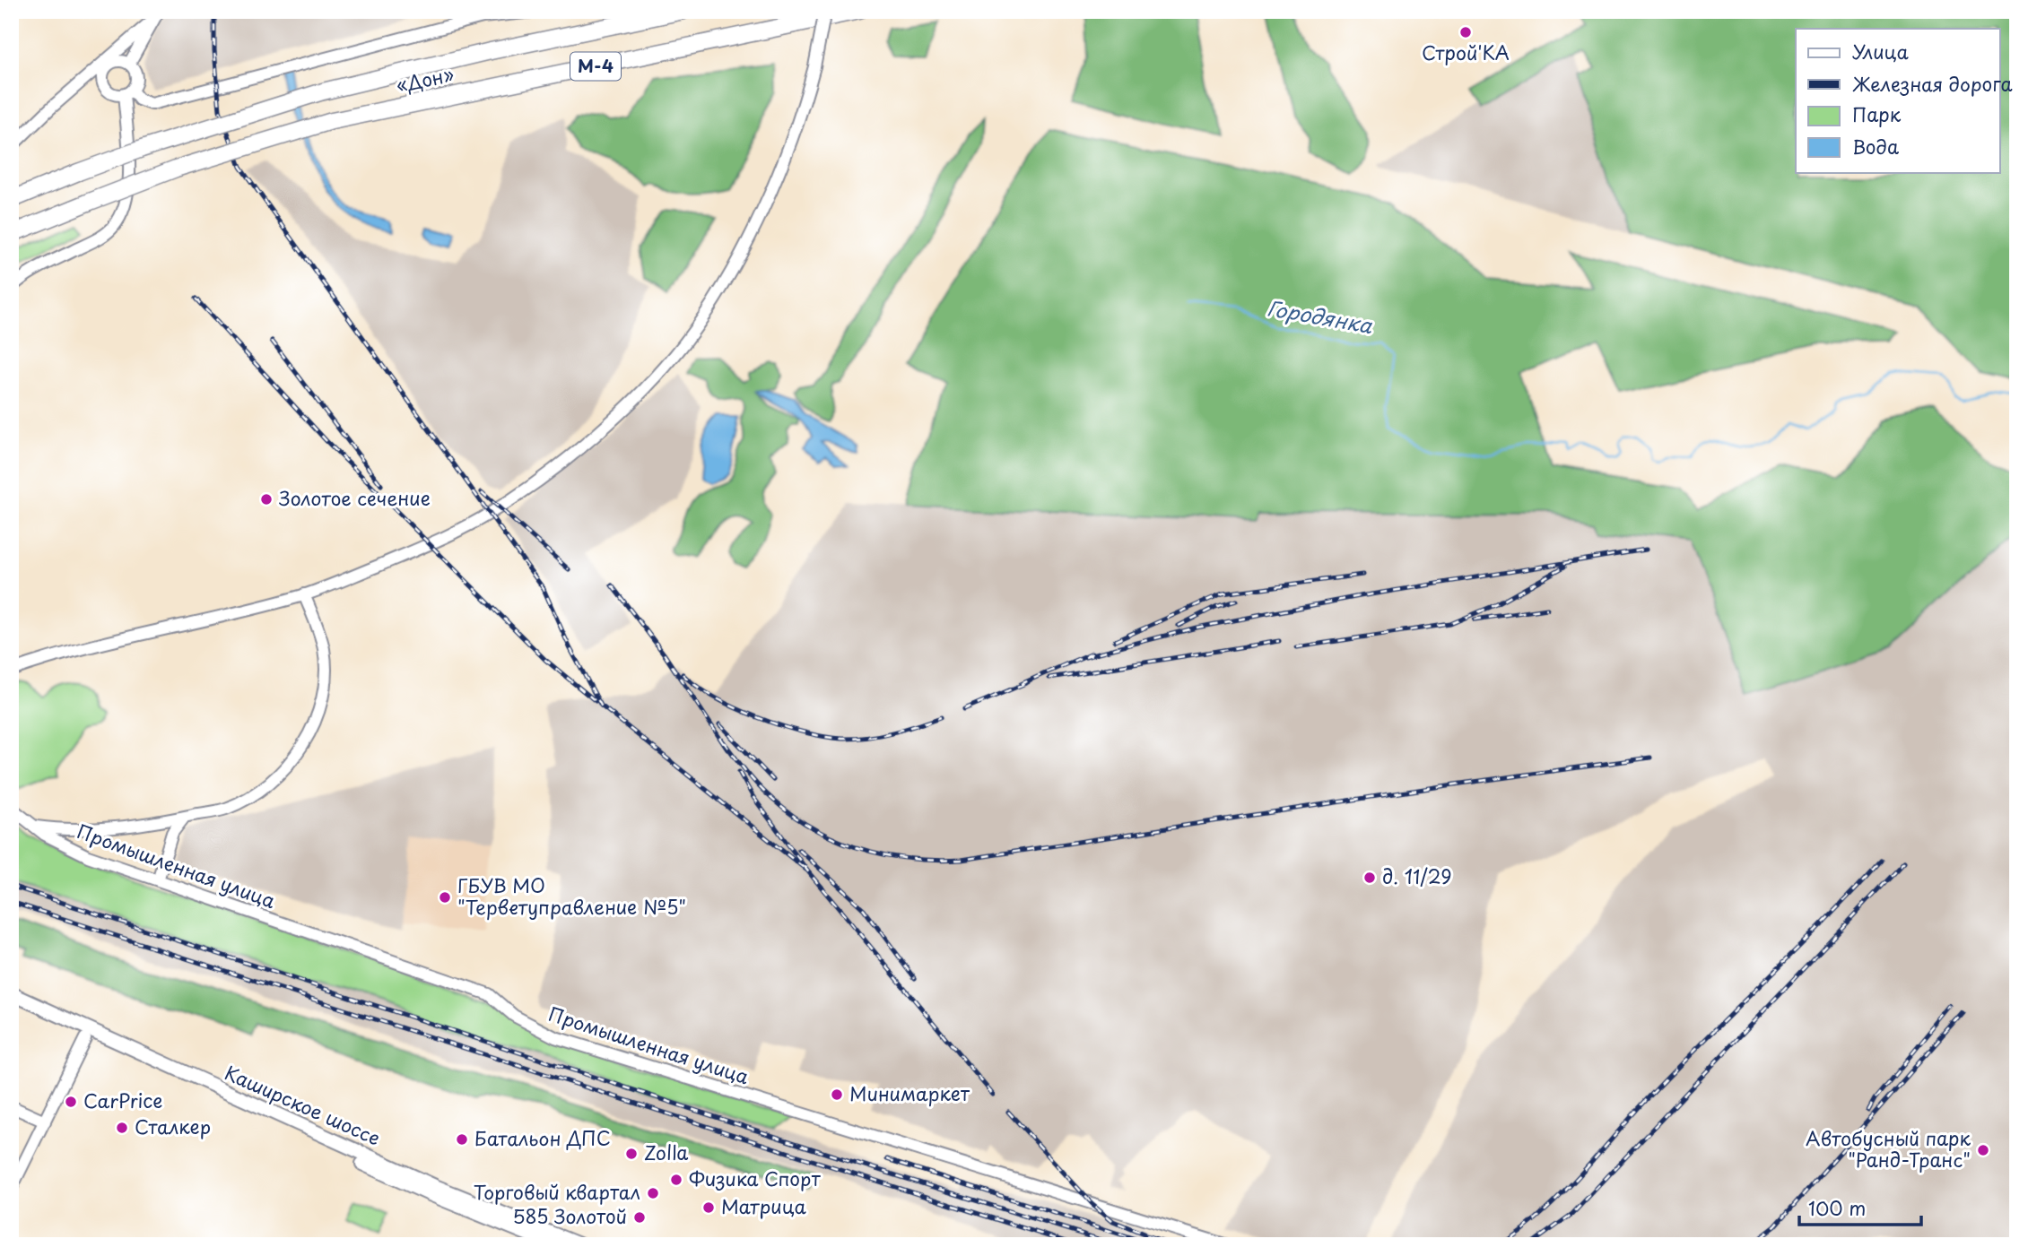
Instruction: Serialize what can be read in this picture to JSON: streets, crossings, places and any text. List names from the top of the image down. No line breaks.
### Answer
{"streets":{"highway":["М-4","«Дон»"],"main road":["Каширское шоссе"],"street":["Промышленная улица"]},"water":["Городянка"],"places":["Строй'КА","Золотое сечение","д. 11/29","ГБУВ МО \"Терветуправление №5\"","Минимаркет","CarPrice","Сталкер","Батальон ДПС","Автобусный парк \"Ранд-Транс\"","Zolla","Физика Спорт","Торговый квартал","Матрица","585 Золотой"],"legend":["Улица","Железная дорога","Парк","Вода"],"scale_bar":"100 m"}
